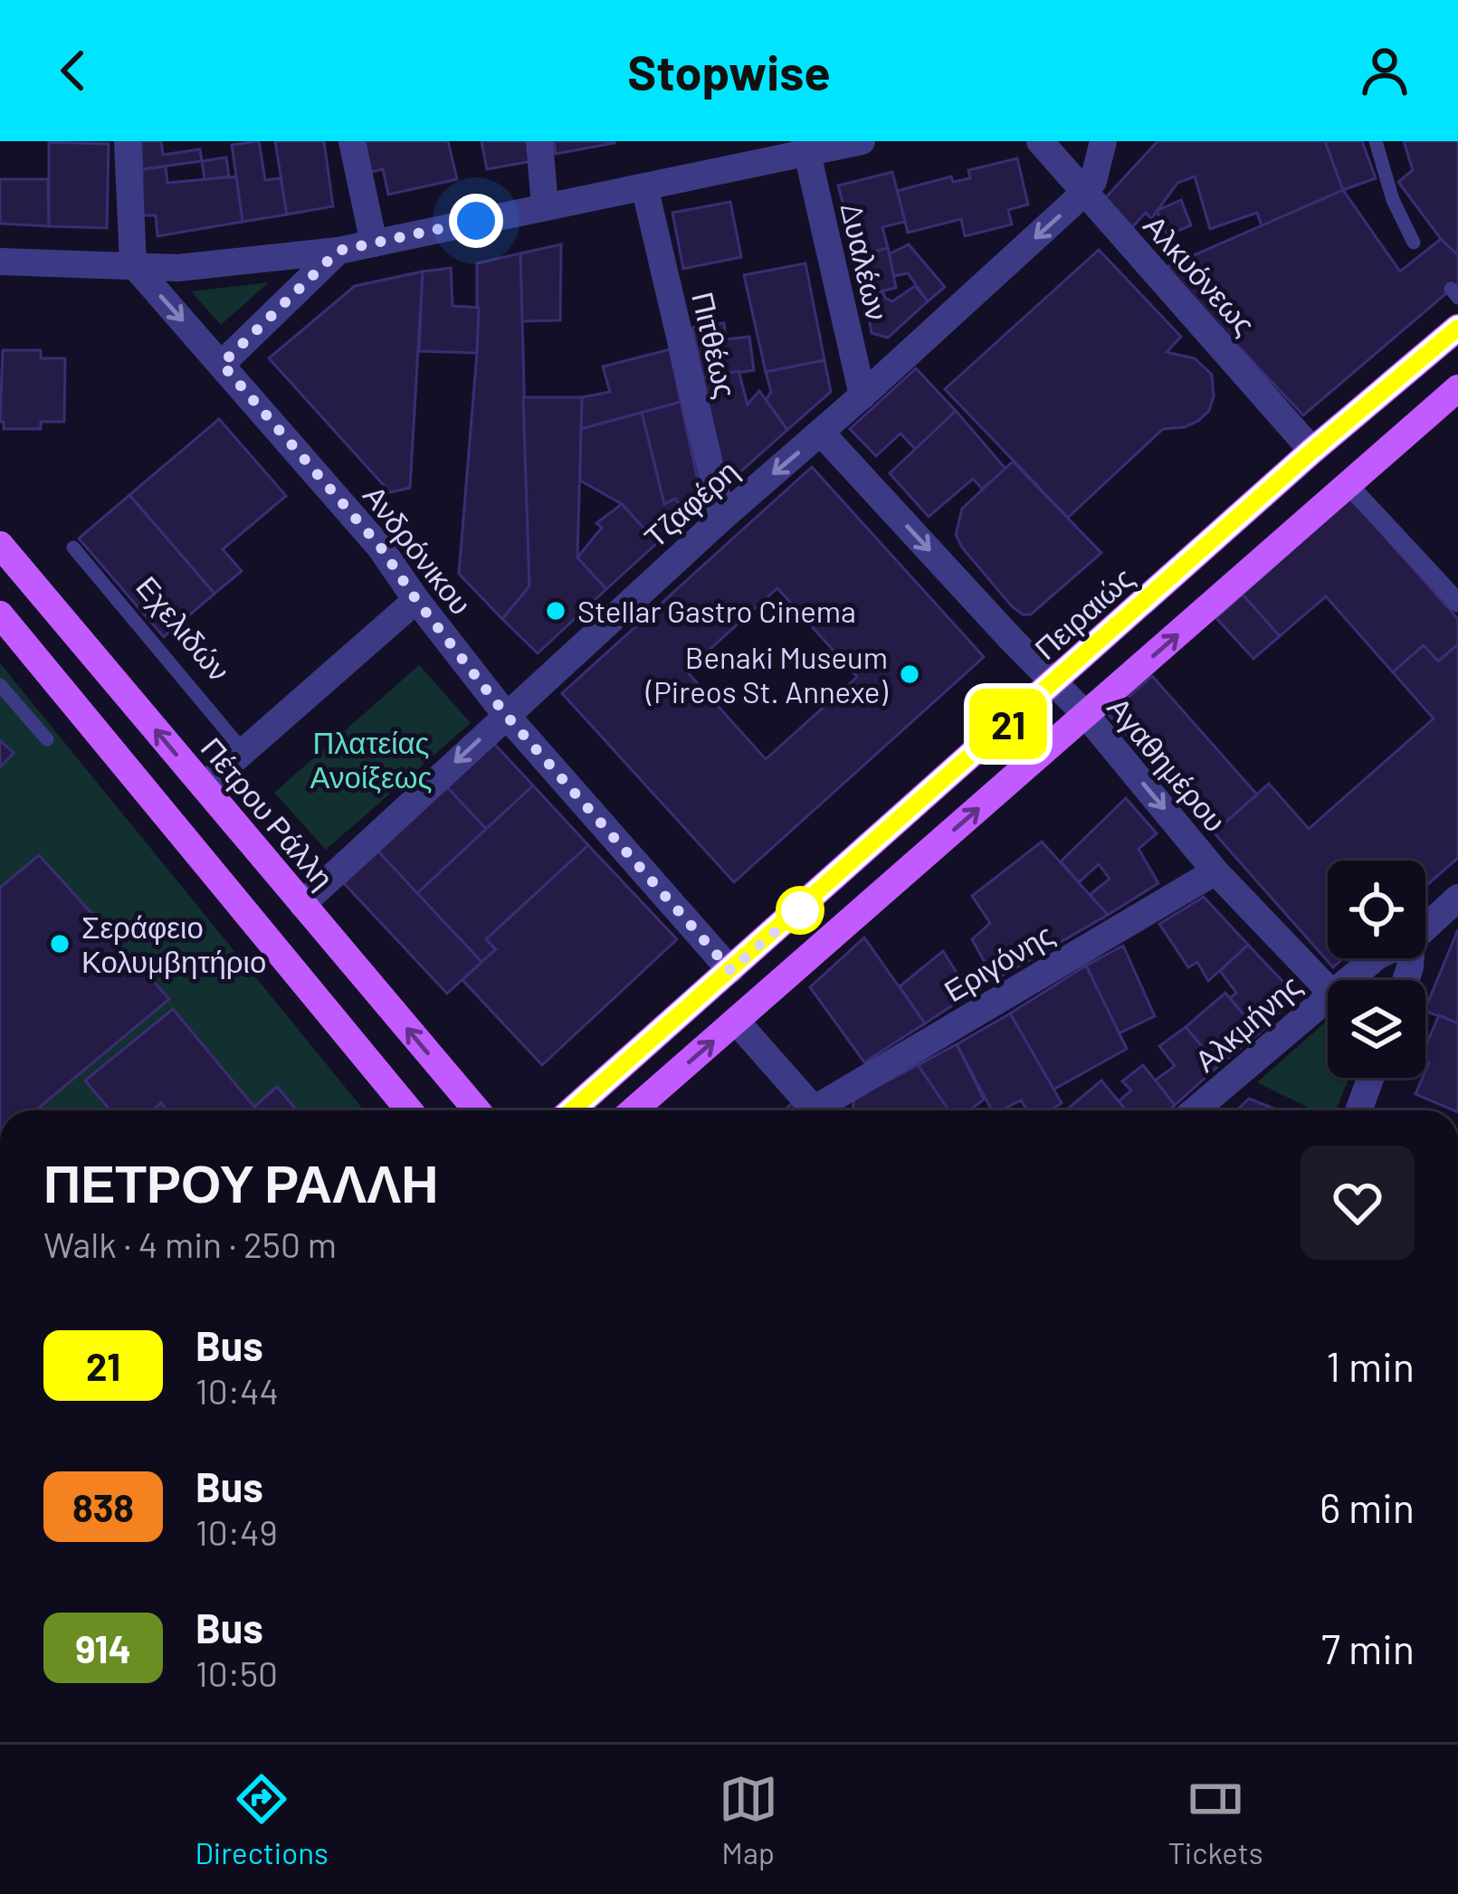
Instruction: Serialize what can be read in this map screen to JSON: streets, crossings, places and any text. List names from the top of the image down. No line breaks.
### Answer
{"streets":{"main road":["Πειραιώς","Πέτρου Ράλλη"],"street":["Δυαλέων","Αλκυόνεως","Πιτθέως","Τζαφέρη","Ανδρόνικου","Αγαθημέρου","Εριγόνης","Αλκμήνης"],"lane":["Εχελιδών"]},"crossings":[["Δυαλέων","Τζαφέρη"],["Αλκυόνεως","Τζαφέρη"],["Αλκυόνεως","Πειραιώς"],["Πιτθέως","Τζαφέρη"],["Τζαφέρη","Ανδρόνικου"],["Τζαφέρη","Αγαθημέρου"],["Τζαφέρη","Πέτρου Ράλλη"],["Ανδρόνικου","Πειραιώς"],["Πειραιώς","Αγαθημέρου"],["Αγαθημέρου","Εριγόνης"]],"one_way":["Αγαθημέρου"],"parks":["Πλατείας Ανοίξεως"],"places":["Stellar Gastro Cinema","Benaki Museum (Pireos St. Annexe)","Σεράφειο Κολυμβητήριο"],"lines":["bus line 21"],"page":{"header":"Stopwise","on_map":"21","heading":["ΠΕΤΡΟΥ ΡΑΛΛΗ","Walk · 4 min · 250 m"],"list":[{"mark":"21","name":"Bus","note":"10:44","value":"1 min"},{"mark":"838","name":"Bus","note":"10:49","value":"6 min"},{"mark":"914","name":"Bus","note":"10:50","value":"7 min"}],"tabs":["Directions","Map","Tickets"]}}
